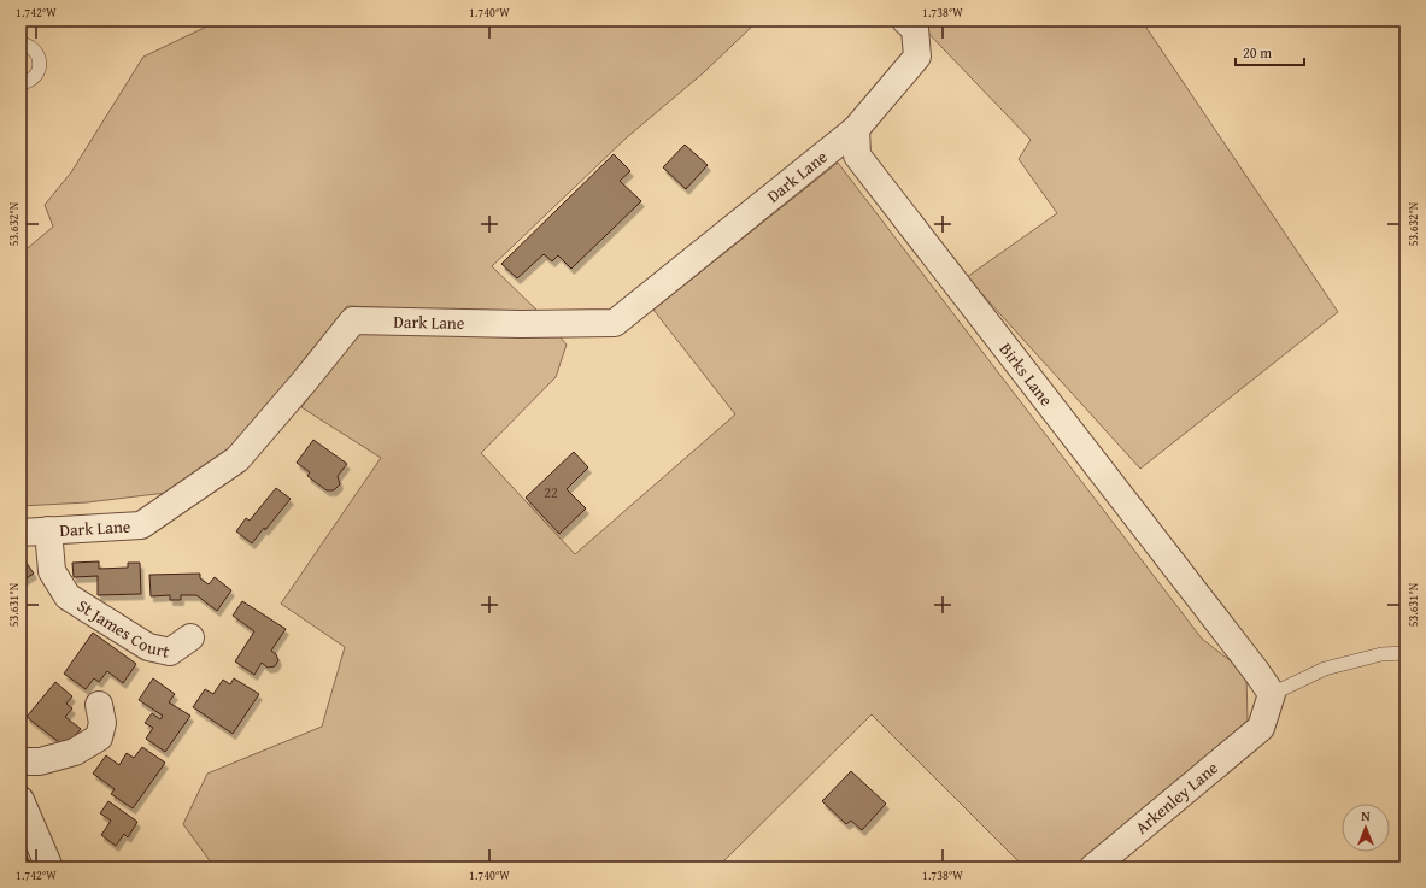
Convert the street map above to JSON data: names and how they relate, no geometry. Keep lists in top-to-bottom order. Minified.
{"streets":{"street":["Dark Lane","Birks Lane","St James Court","Arkenley Lane"]},"crossings":[["Dark Lane","Birks Lane"],["Dark Lane","St James Court"],["Birks Lane","Arkenley Lane"]],"house_numbers":["22"],"scale_bar":"20 m","north":"top","coordinates":["1.742°W","1.740°W","1.738°W","53.632°N","53.631°N"]}
